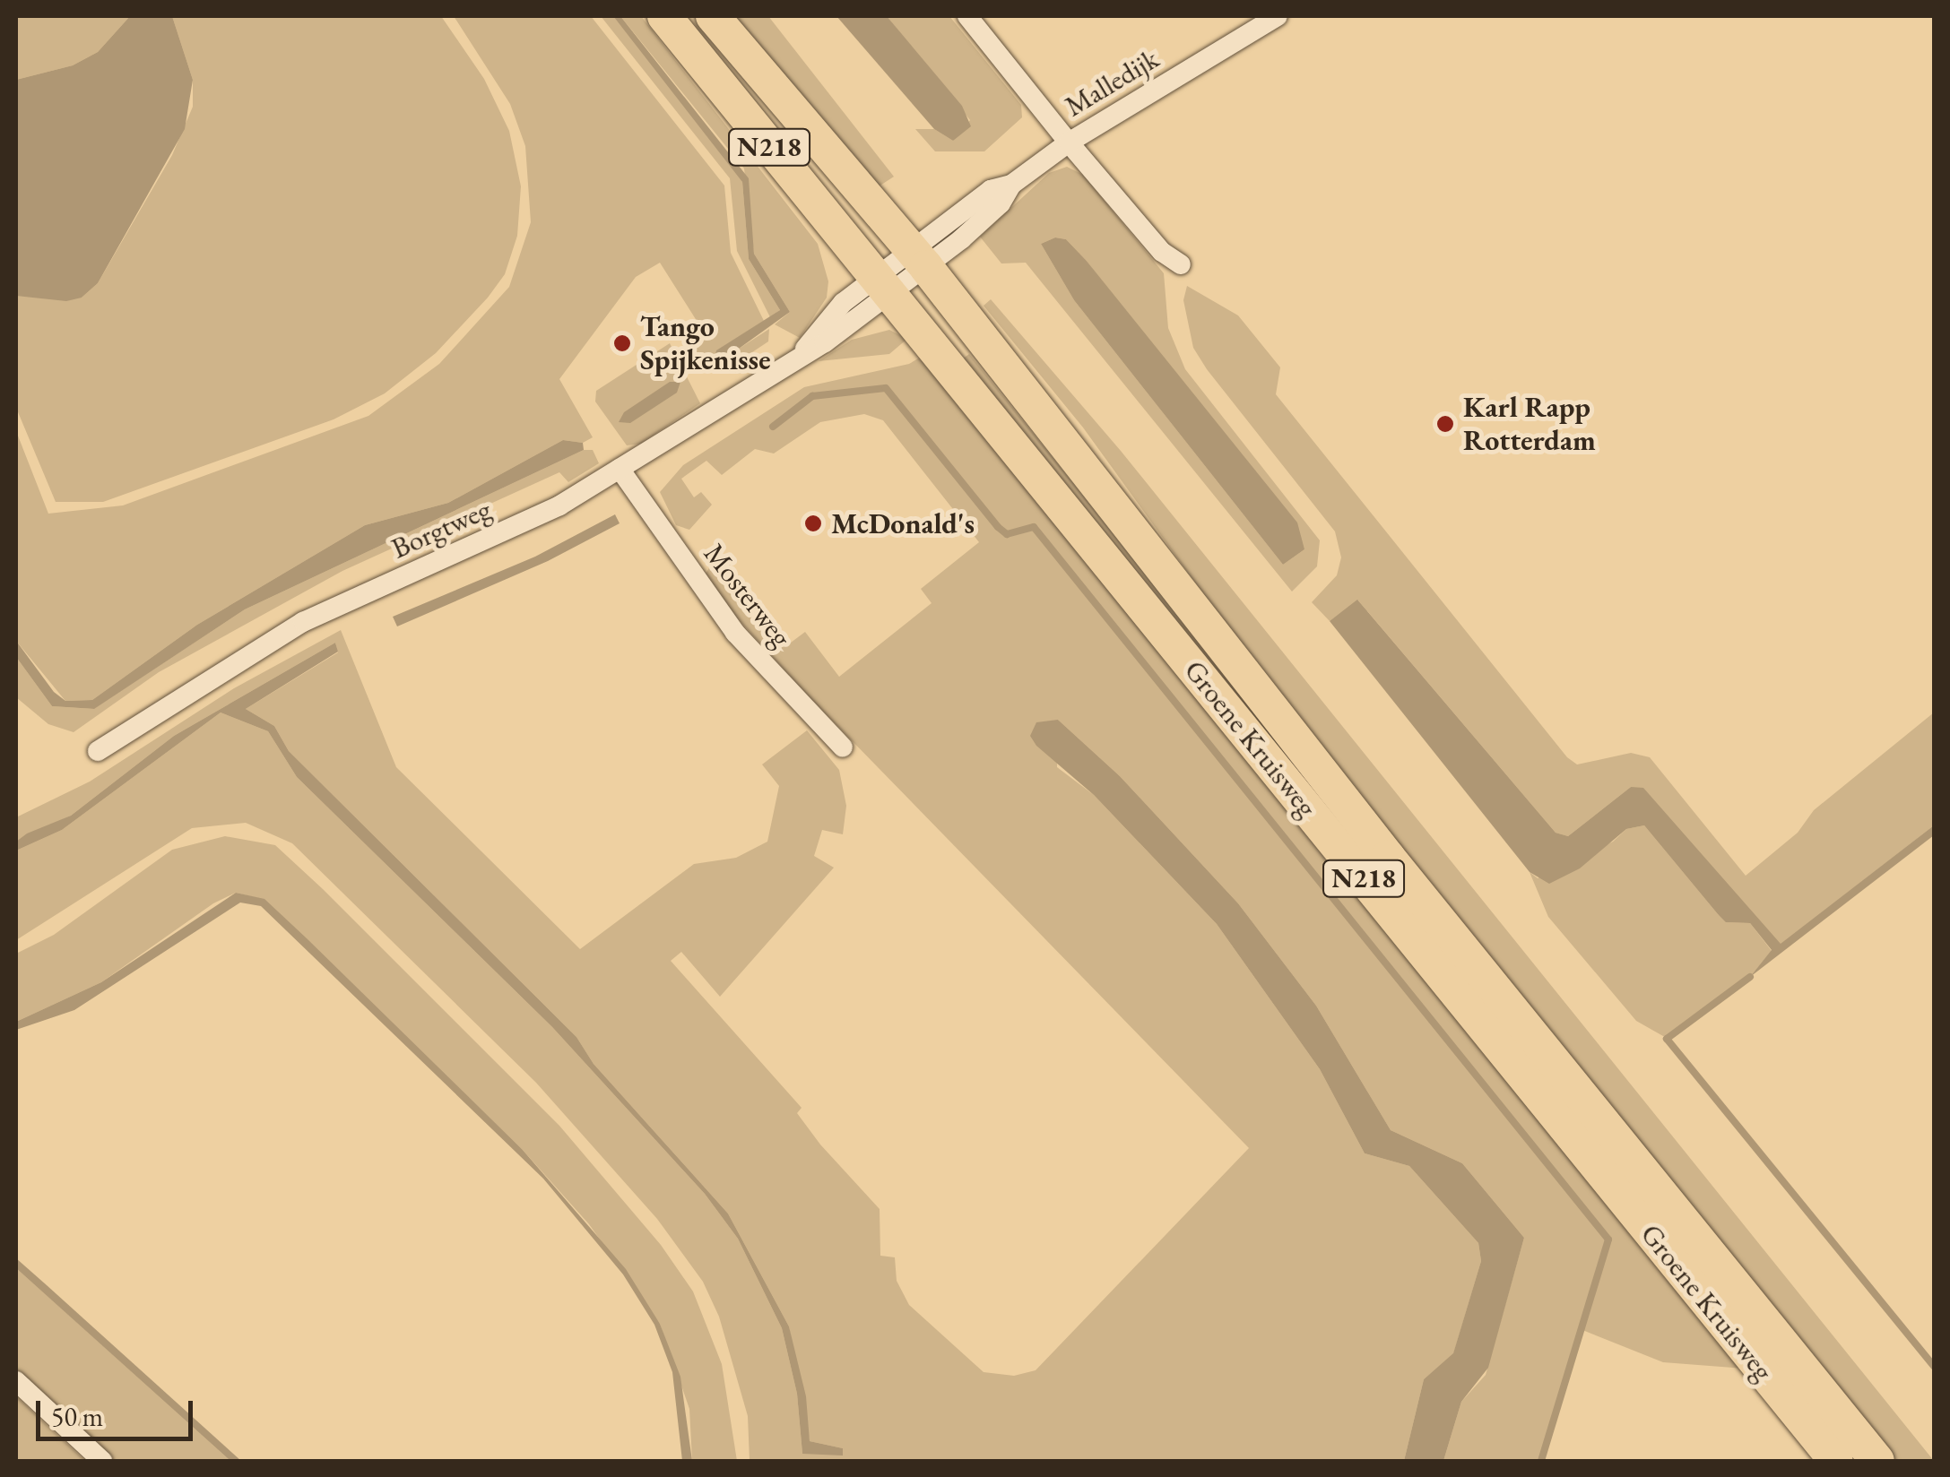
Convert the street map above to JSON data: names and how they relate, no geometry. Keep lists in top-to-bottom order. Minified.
{"streets":{"main road":["N218","Groene Kruisweg"],"street":["Malledijk","Borgtweg","Mosterweg"]},"crossings":[["Malledijk","Borgtweg"],["Malledijk","Groene Kruisweg"],["Borgtweg","Mosterweg"],["Borgtweg","Groene Kruisweg"]],"places":["Tango Spijkenisse","Karl Rapp Rotterdam","McDonald's"],"scale_bar":"50 m"}
